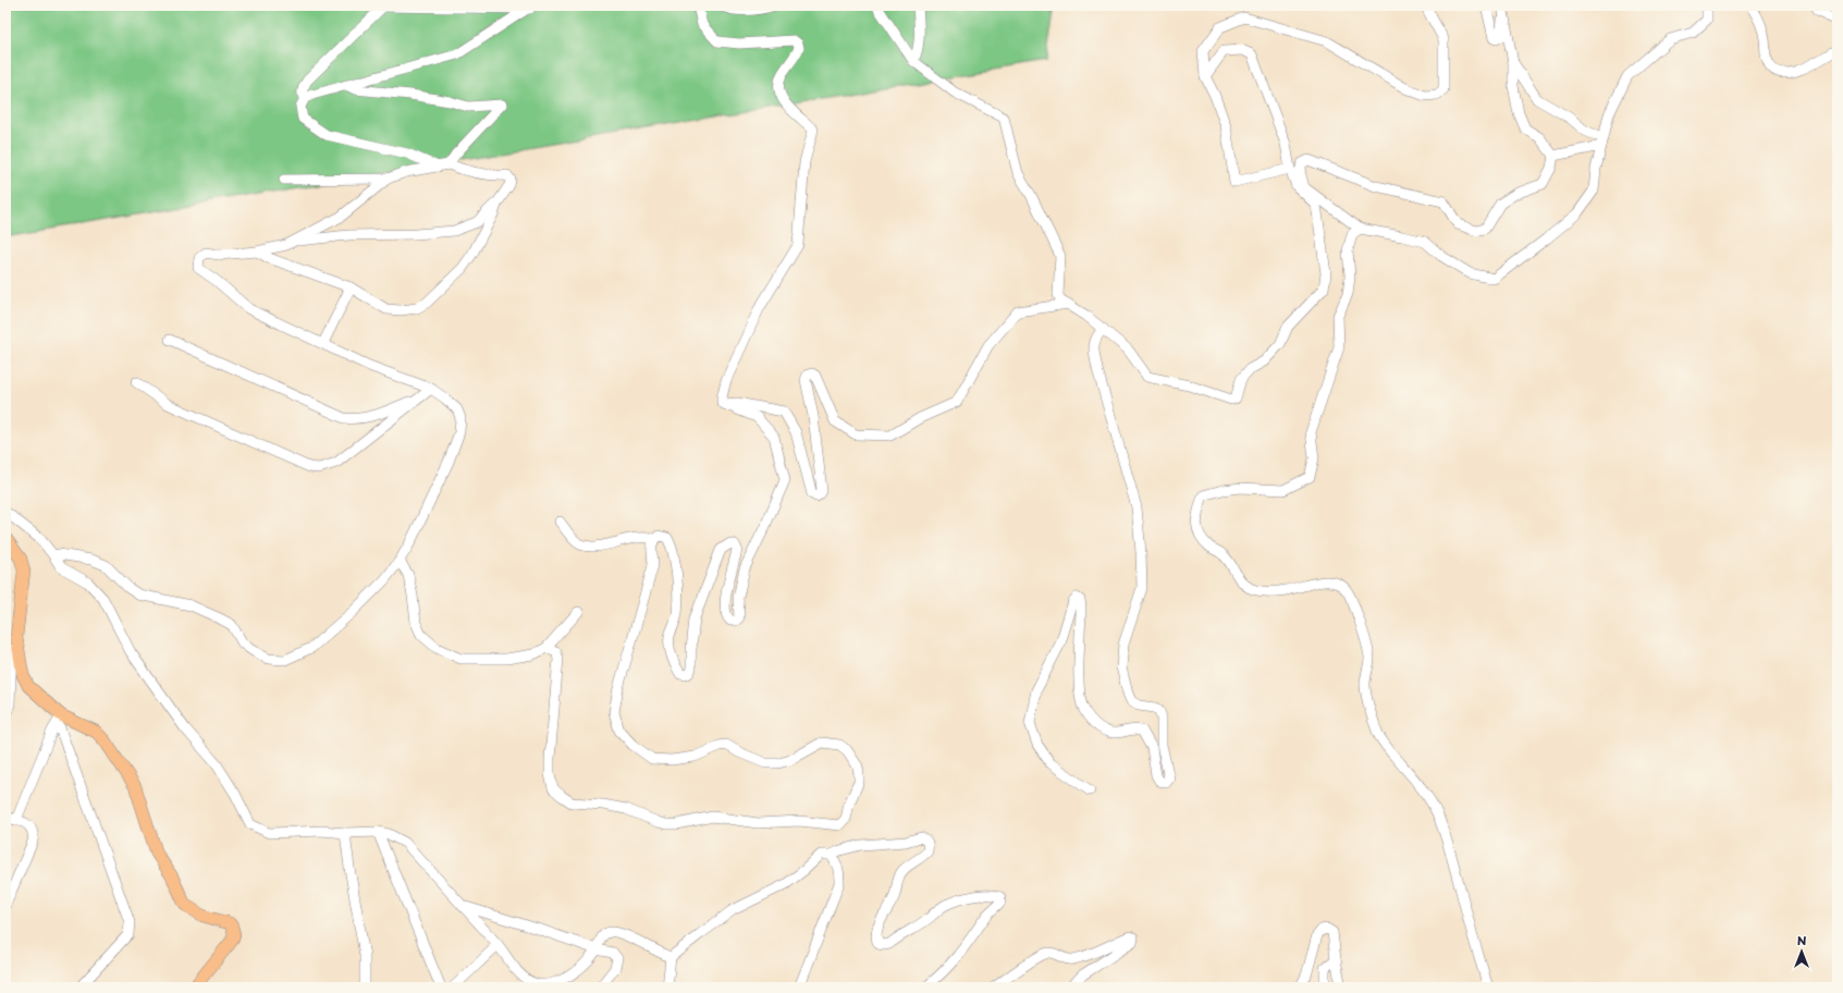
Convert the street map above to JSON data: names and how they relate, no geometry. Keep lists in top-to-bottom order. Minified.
{"north":"top"}
